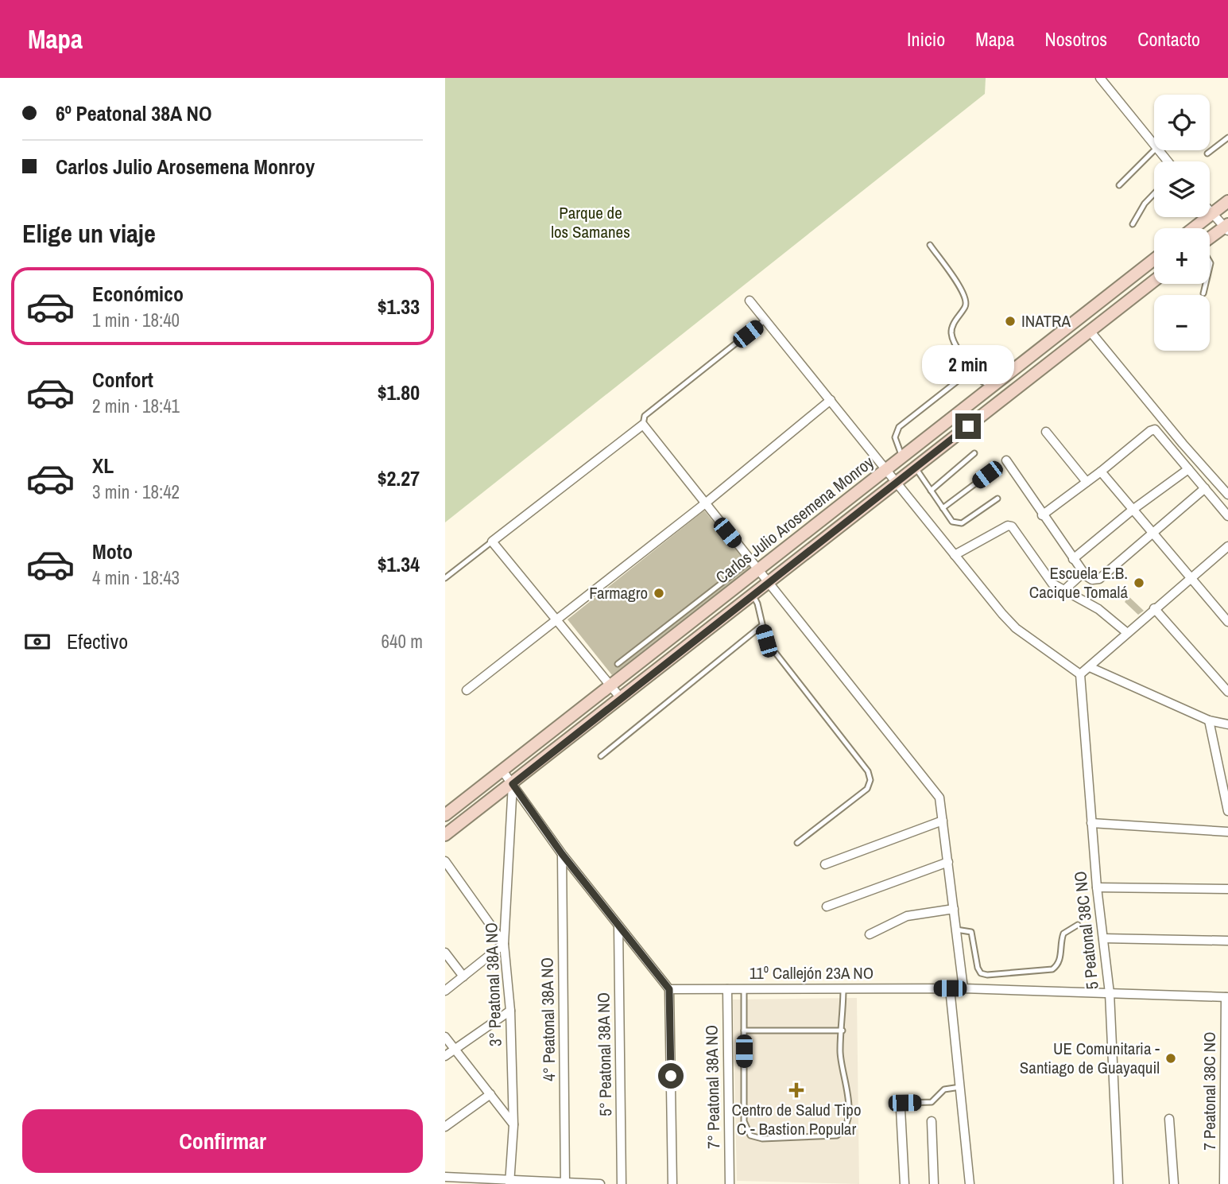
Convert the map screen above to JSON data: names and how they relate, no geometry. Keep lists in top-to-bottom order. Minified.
{"streets":{"main road":["Carlos Julio Arosemena Monroy"],"street":["5 Peatonal 38C NO","11º Callejón 23A NO","3° Peatonal 38A NO","4° Peatonal 38A NO","5° Peatonal 38A NO","7° Peatonal 38A NO","7 Peatonal 38C NO"]},"crossings":[["Carlos Julio Arosemena Monroy","3° Peatonal 38A NO"],["5 Peatonal 38C NO","11º Callejón 23A NO"],["11º Callejón 23A NO","7° Peatonal 38A NO"],["11º Callejón 23A NO","7 Peatonal 38C NO"]],"parks":["Parque de los Samanes"],"places":{"other":["INATRA","Escuela E.B. Cacique Tomalá","Farmagro","UE Comunitaria - Santiago de Guayaquil"],"health":["Centro de Salud Tipo C - Bastion Popular"]},"page":{"header":"Mapa","nav":["Inicio","Mapa","Nosotros","Contacto"],"banner":["6º Peatonal 38A NO","Carlos Julio Arosemena Monroy"],"map_buttons":["+","−"],"heading":"Elige un viaje","list":[{"name":"Económico","note":"1 min · 18:40","value":"$1.33"},{"name":"Confort","note":"2 min · 18:41","value":"$1.80"},{"name":"XL","note":"3 min · 18:42","value":"$2.27"},{"name":"Moto","note":"4 min · 18:43","value":"$1.34"}],"bubble":"2 min","pay":["Efectivo","640 m"],"buttons":"Confirmar"}}
